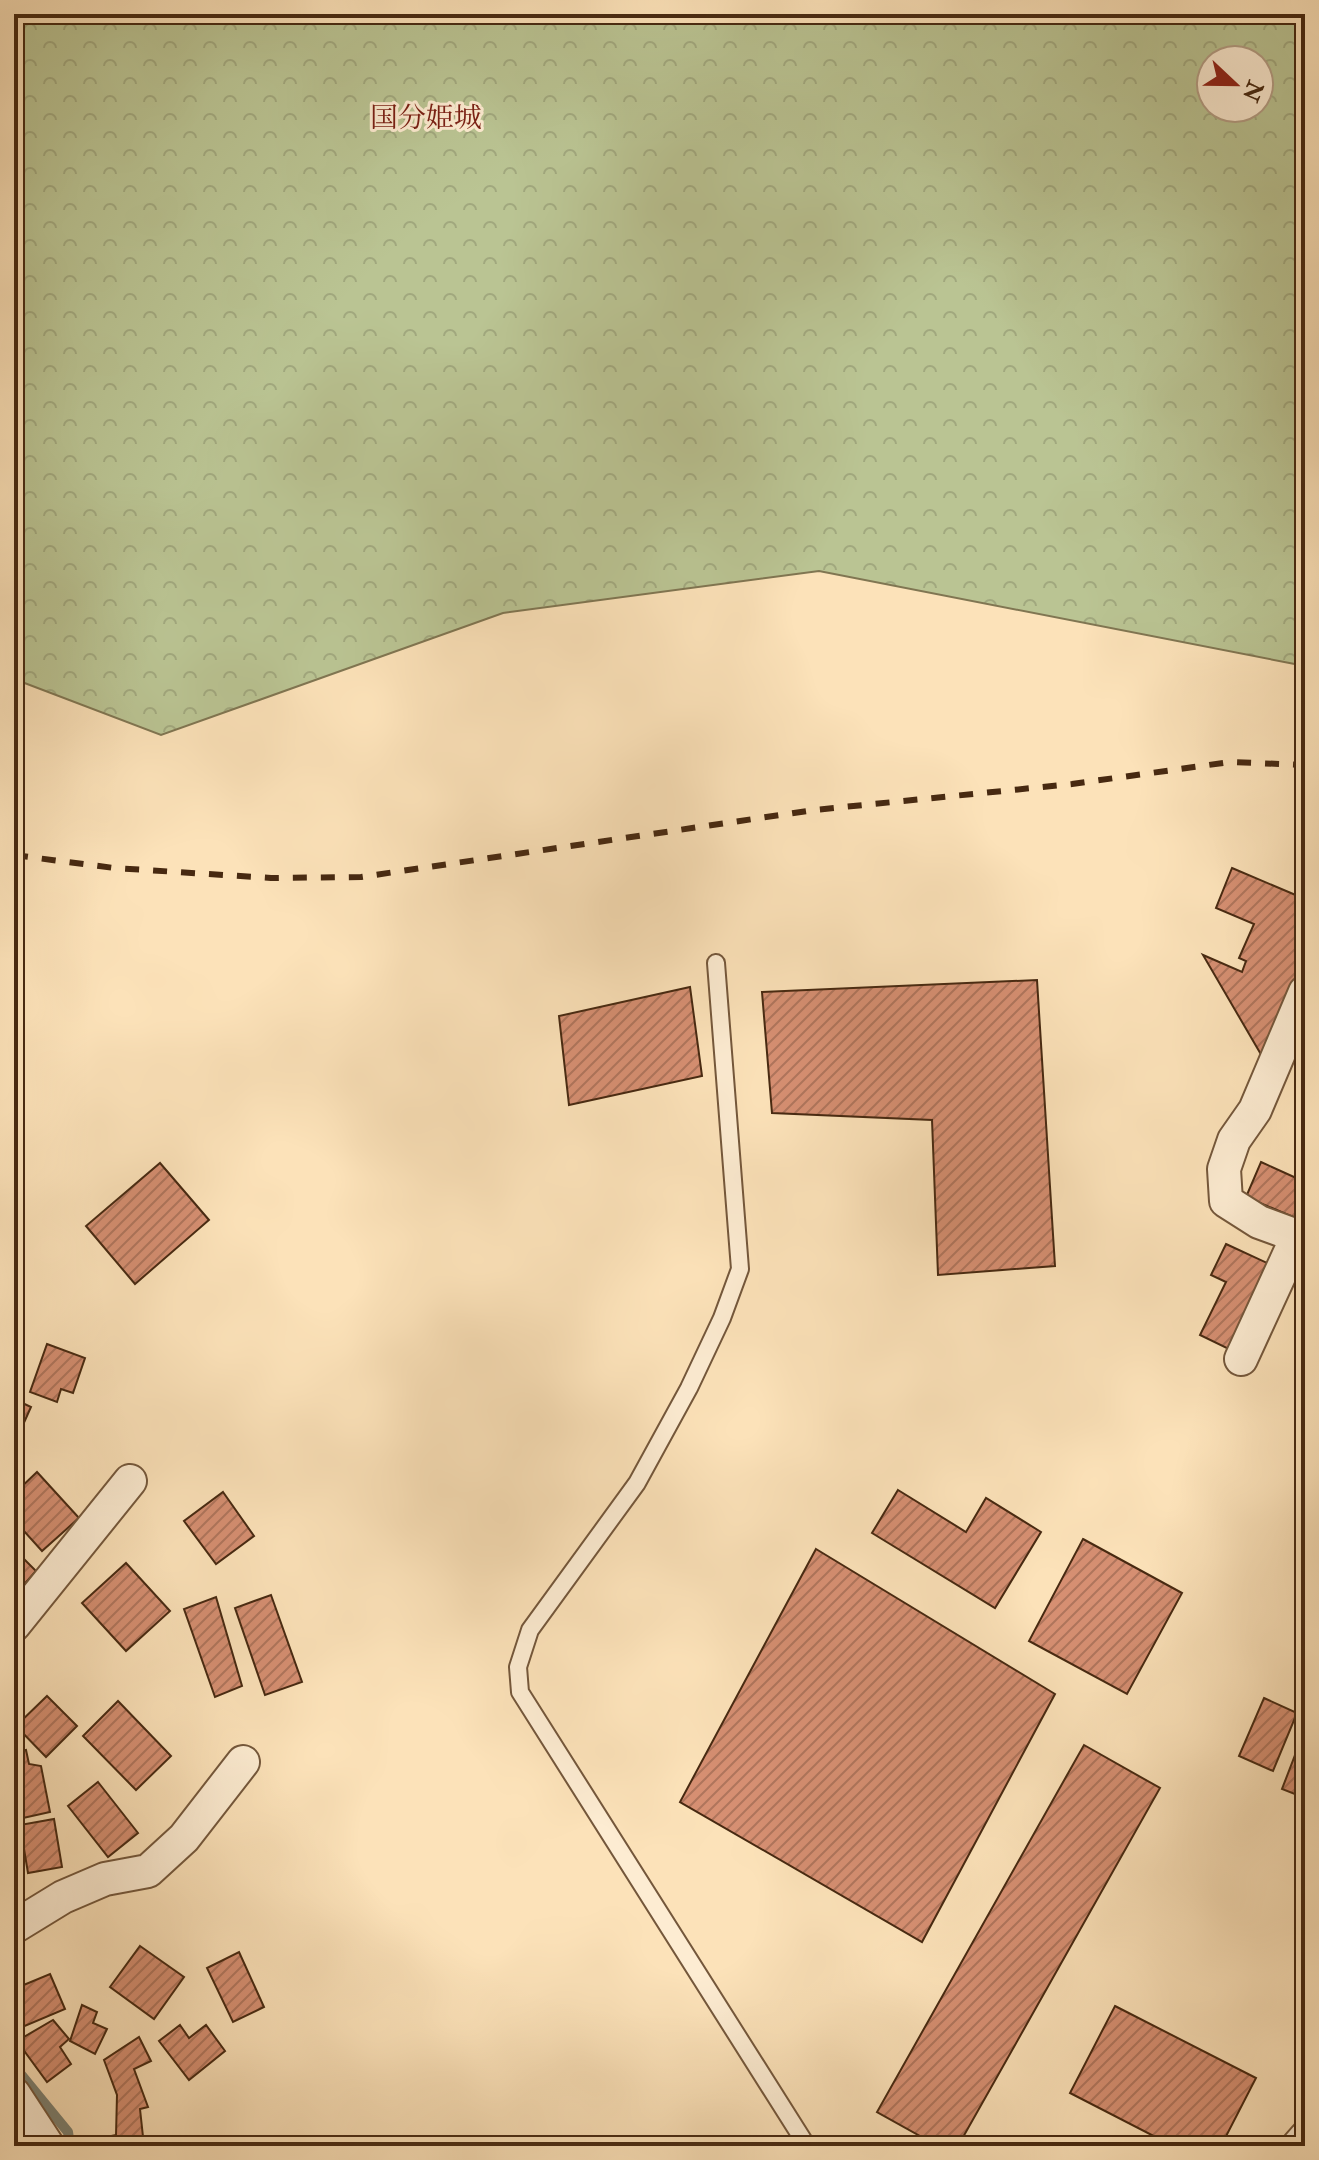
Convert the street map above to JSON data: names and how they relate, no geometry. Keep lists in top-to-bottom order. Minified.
{"districts":["国分姫城"],"north":"right"}
